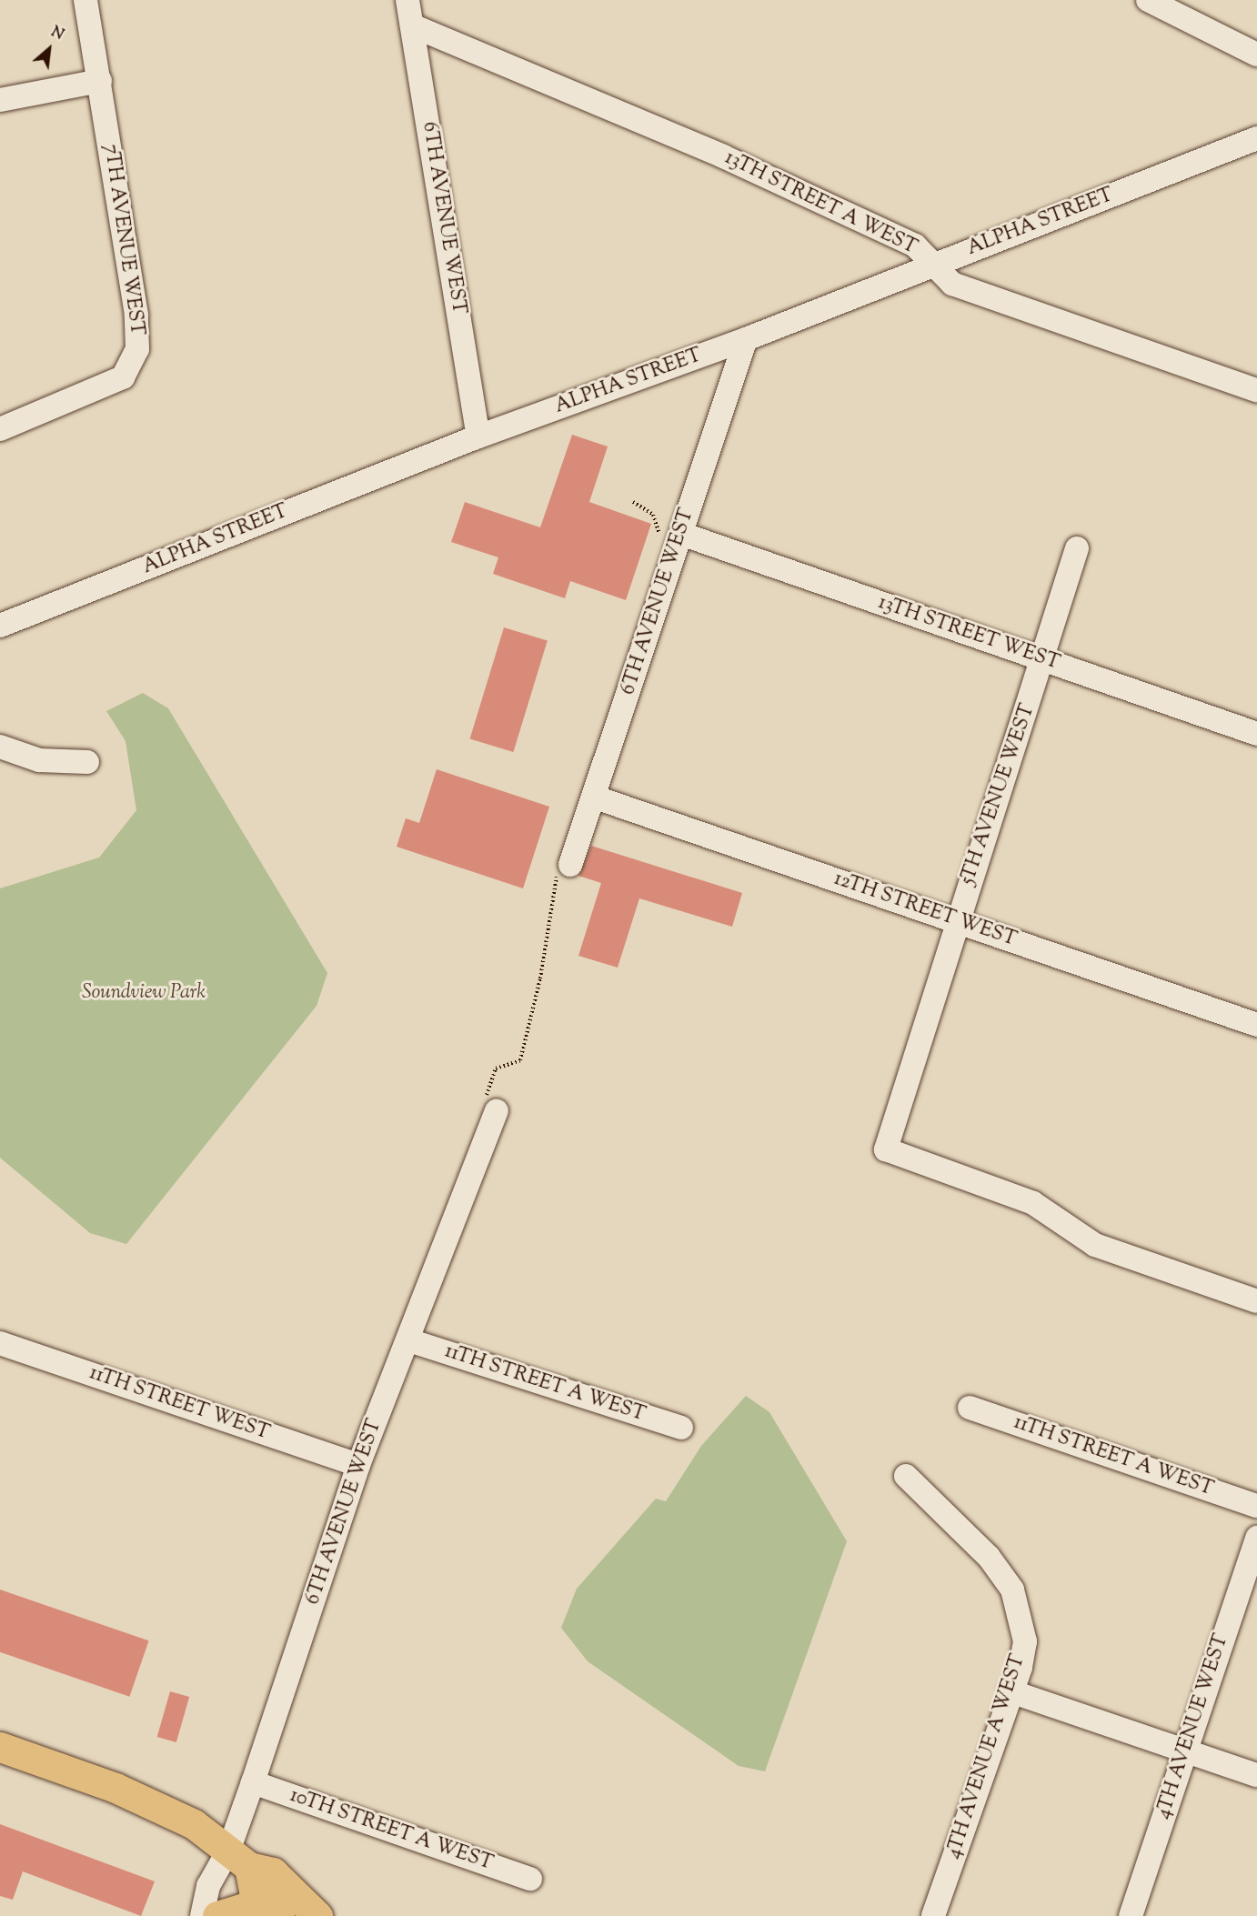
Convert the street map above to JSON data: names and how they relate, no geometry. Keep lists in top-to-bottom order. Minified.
{"streets":{"street":["13TH STREET A WEST","6TH AVENUE WEST","ALPHA STREET","7TH AVENUE WEST","13TH STREET WEST","5TH AVENUE WEST","12TH STREET WEST","11TH STREET A WEST","11TH STREET WEST","4TH AVENUE WEST","4TH AVENUE A WEST","10TH STREET A WEST"]},"crossings":[["13TH STREET A WEST","6TH AVENUE WEST"],["13TH STREET A WEST","ALPHA STREET"],["6TH AVENUE WEST","ALPHA STREET"],["6TH AVENUE WEST","13TH STREET WEST"],["6TH AVENUE WEST","12TH STREET WEST"],["6TH AVENUE WEST","11TH STREET A WEST"],["6TH AVENUE WEST","11TH STREET WEST"],["6TH AVENUE WEST","10TH STREET A WEST"],["13TH STREET WEST","5TH AVENUE WEST"],["5TH AVENUE WEST","12TH STREET WEST"]],"parks":["Soundview Park"],"north":"top right"}
